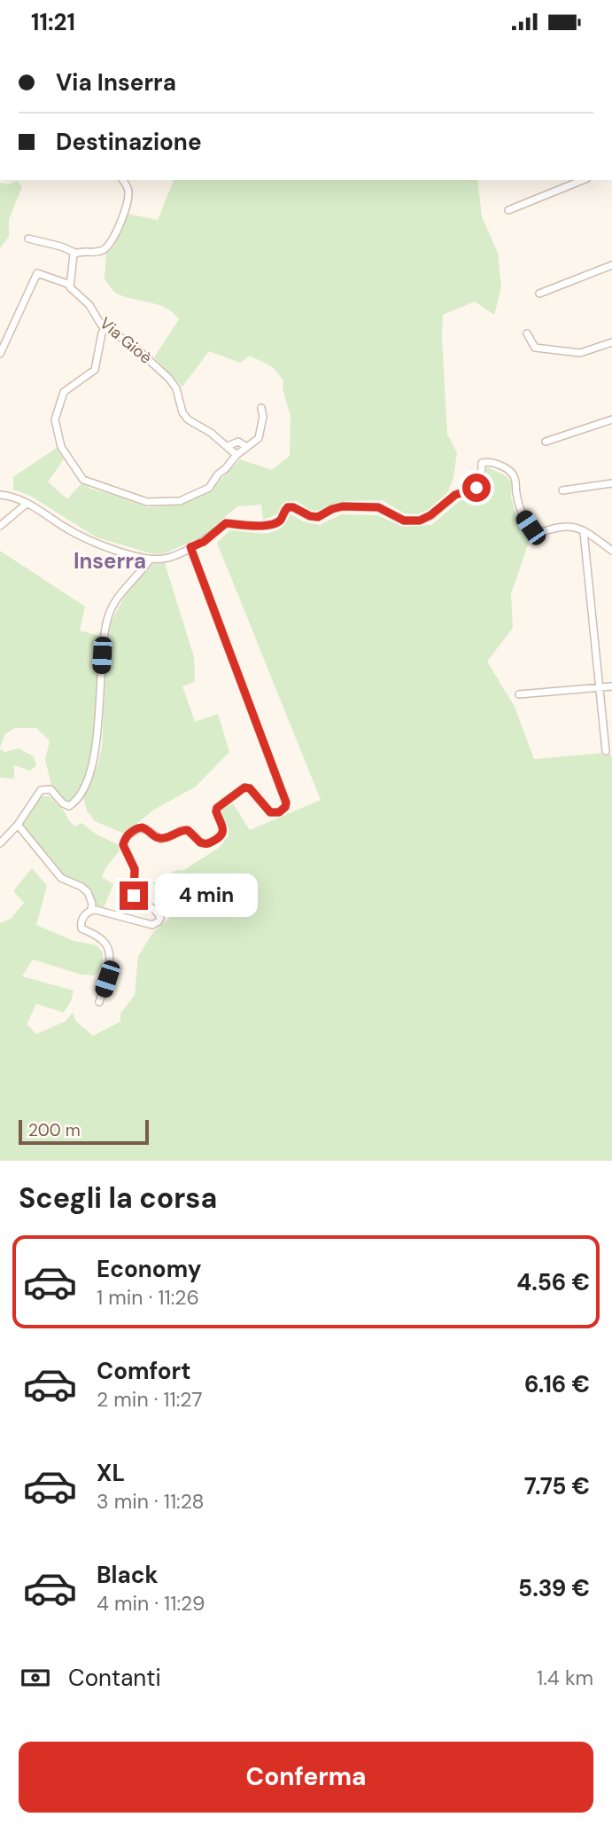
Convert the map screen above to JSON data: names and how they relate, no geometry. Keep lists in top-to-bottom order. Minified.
{"streets":{"street":["Via Gioè"]},"districts":["Inserra"],"scale_bar":"200 m","page":{"status":"11:21","banner":["Via Inserra","Destinazione"],"bubble":"4 min","scale":"200 m","heading":"Scegli la corsa","list":[{"name":"Economy","note":"1 min · 11:26","value":"4.56 €"},{"name":"Comfort","note":"2 min · 11:27","value":"6.16 €"},{"name":"XL","note":"3 min · 11:28","value":"7.75 €"},{"name":"Black","note":"4 min · 11:29","value":"5.39 €"}],"pay":["Contanti","1.4 km"],"buttons":"Conferma"}}
